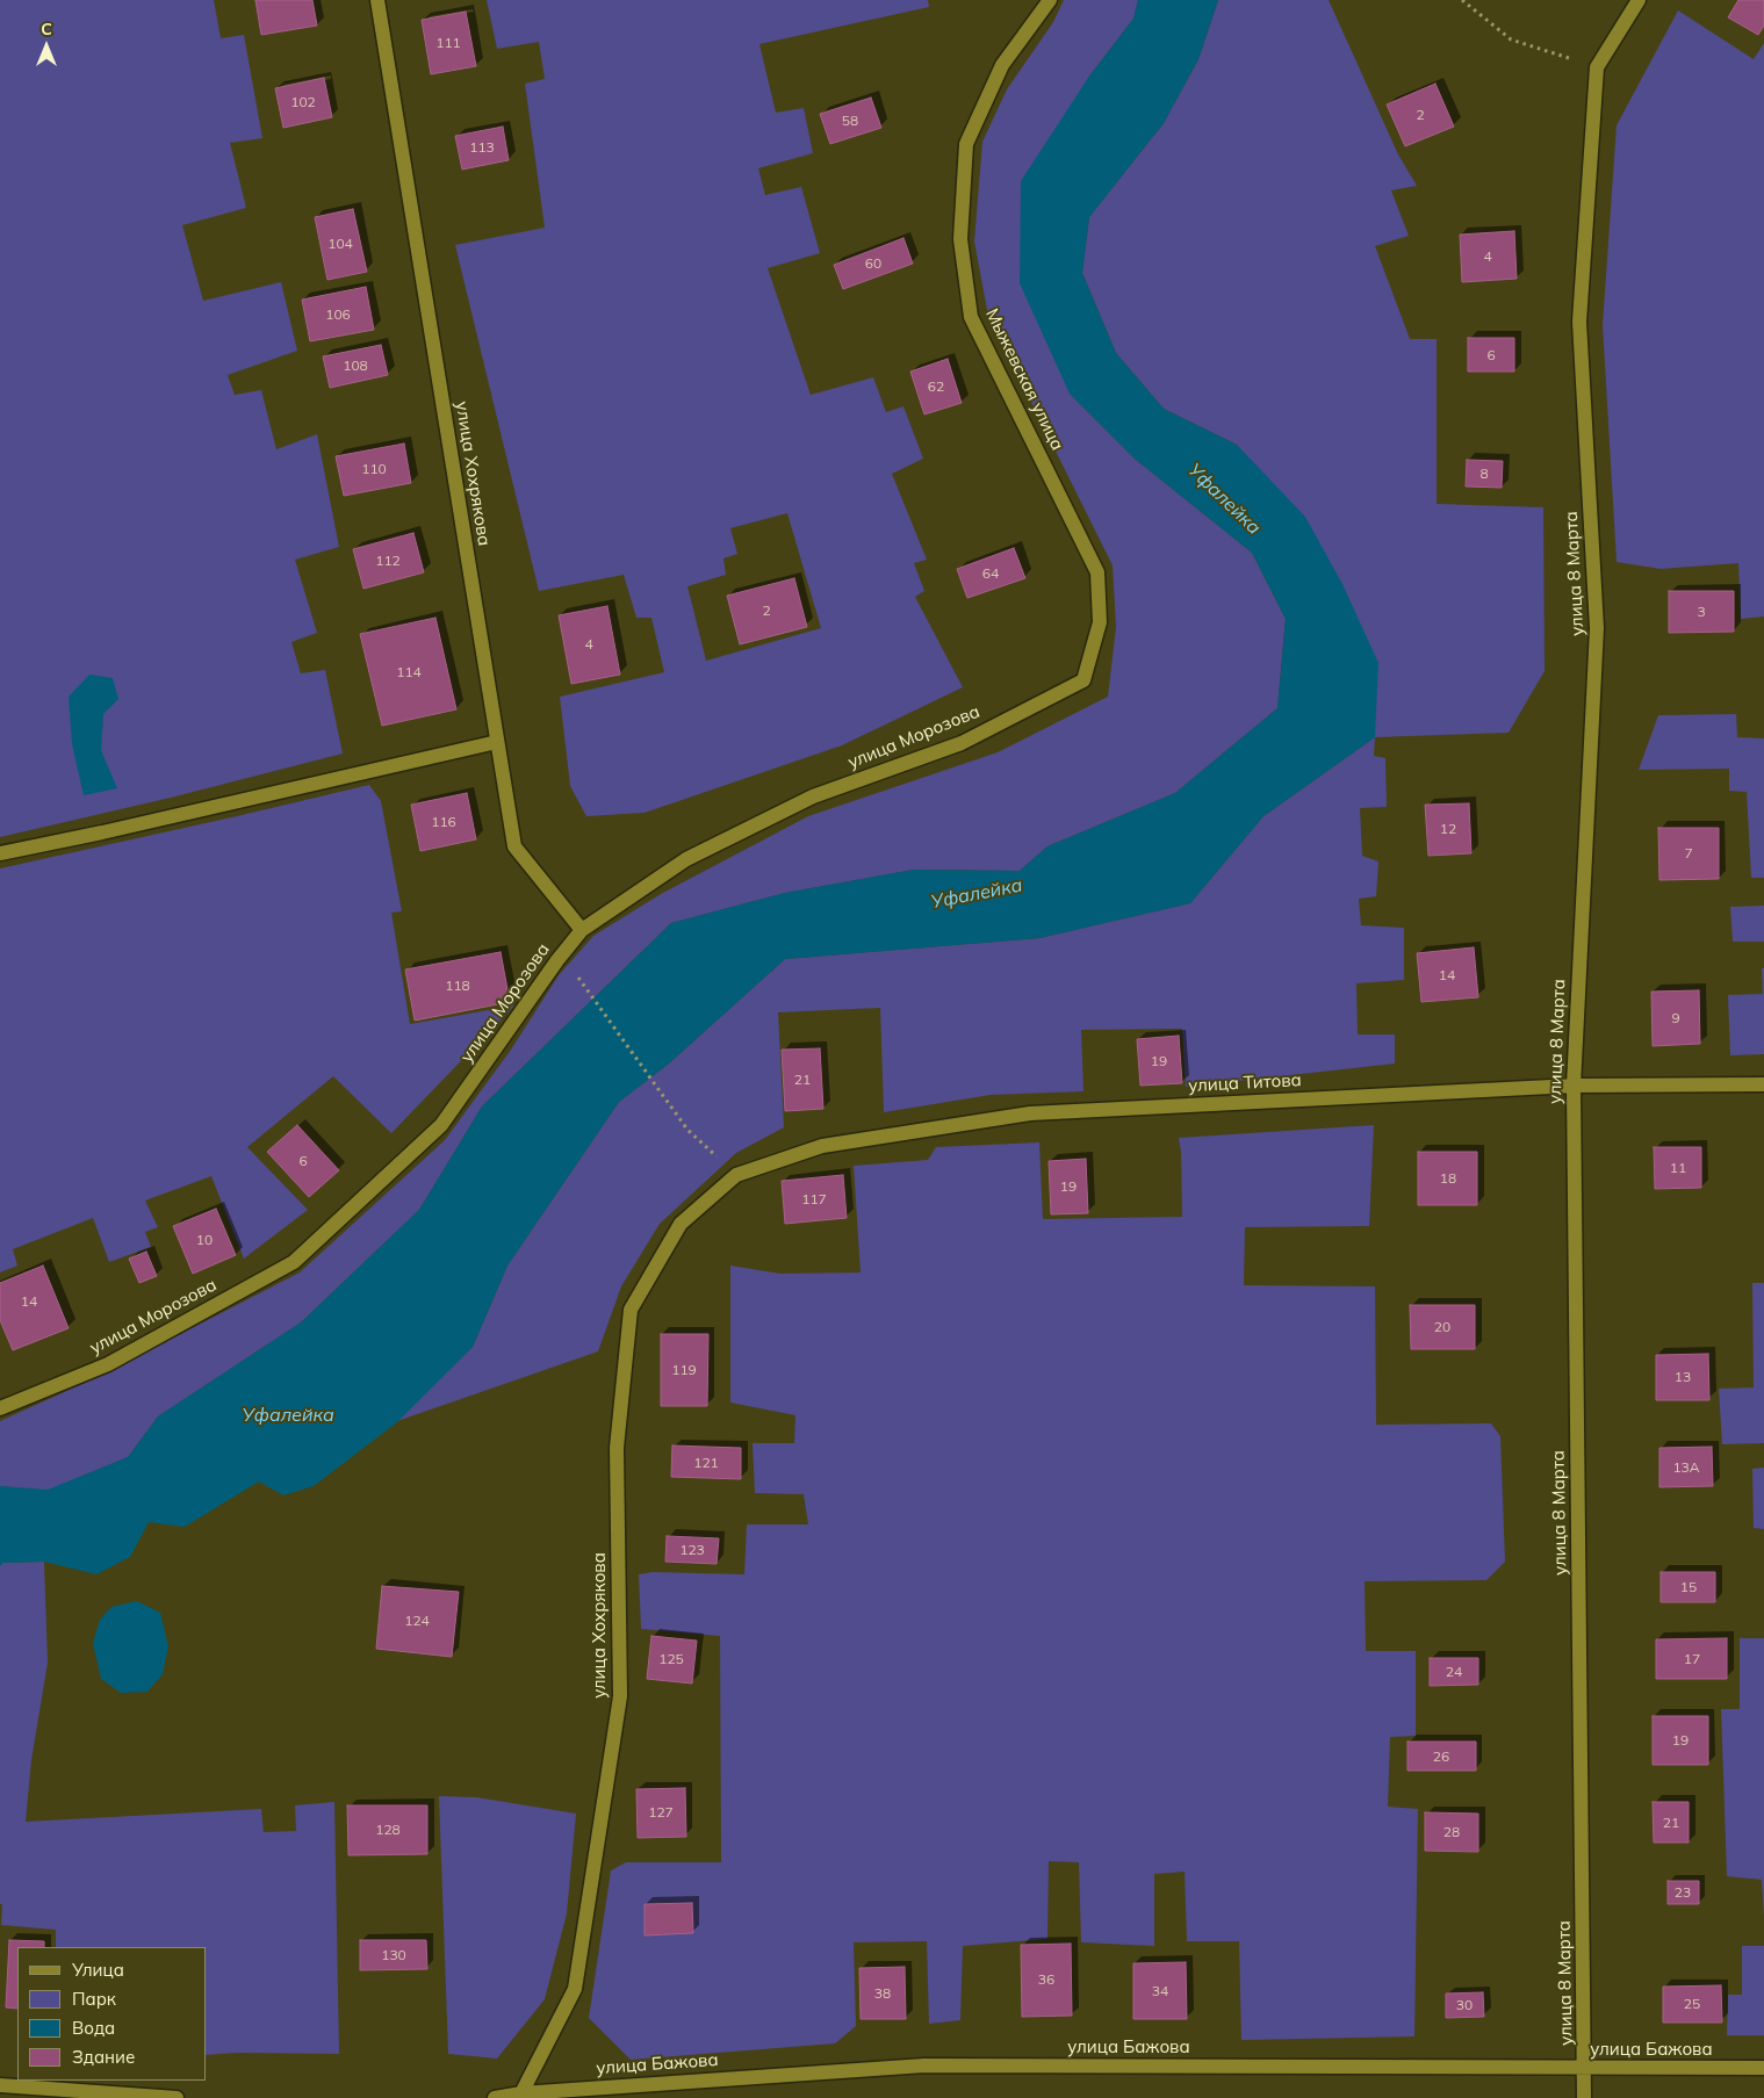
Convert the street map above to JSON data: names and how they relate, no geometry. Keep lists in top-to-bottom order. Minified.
{"streets":{"street":["Мыжевская улица","улица Хохрякова","улица 8 Марта","улица Морозова","улица Титова","улица Бажова"]},"crossings":[["Мыжевская улица","улица Морозова"],["улица Хохрякова","улица Морозова"],["улица Хохрякова","улица Титова"],["улица Хохрякова","улица Бажова"],["улица 8 Марта","улица Титова"],["улица 8 Марта","улица Бажова"]],"water":["Уфалейка"],"house_numbers":["111","102","2","58","113","104","4","60","106","6","108","62","110","8","112","64","2","3","4","114","116","12","7","14","118","9","19","21","6","11","18","19","117","10","14","20","119","13","121","13А","123","15","124","125","17","24","19","26","127","21","128","28","23","130","36","34","38","25","30"],"legend":["Улица","Парк","Вода","Здание"],"north":"top"}
